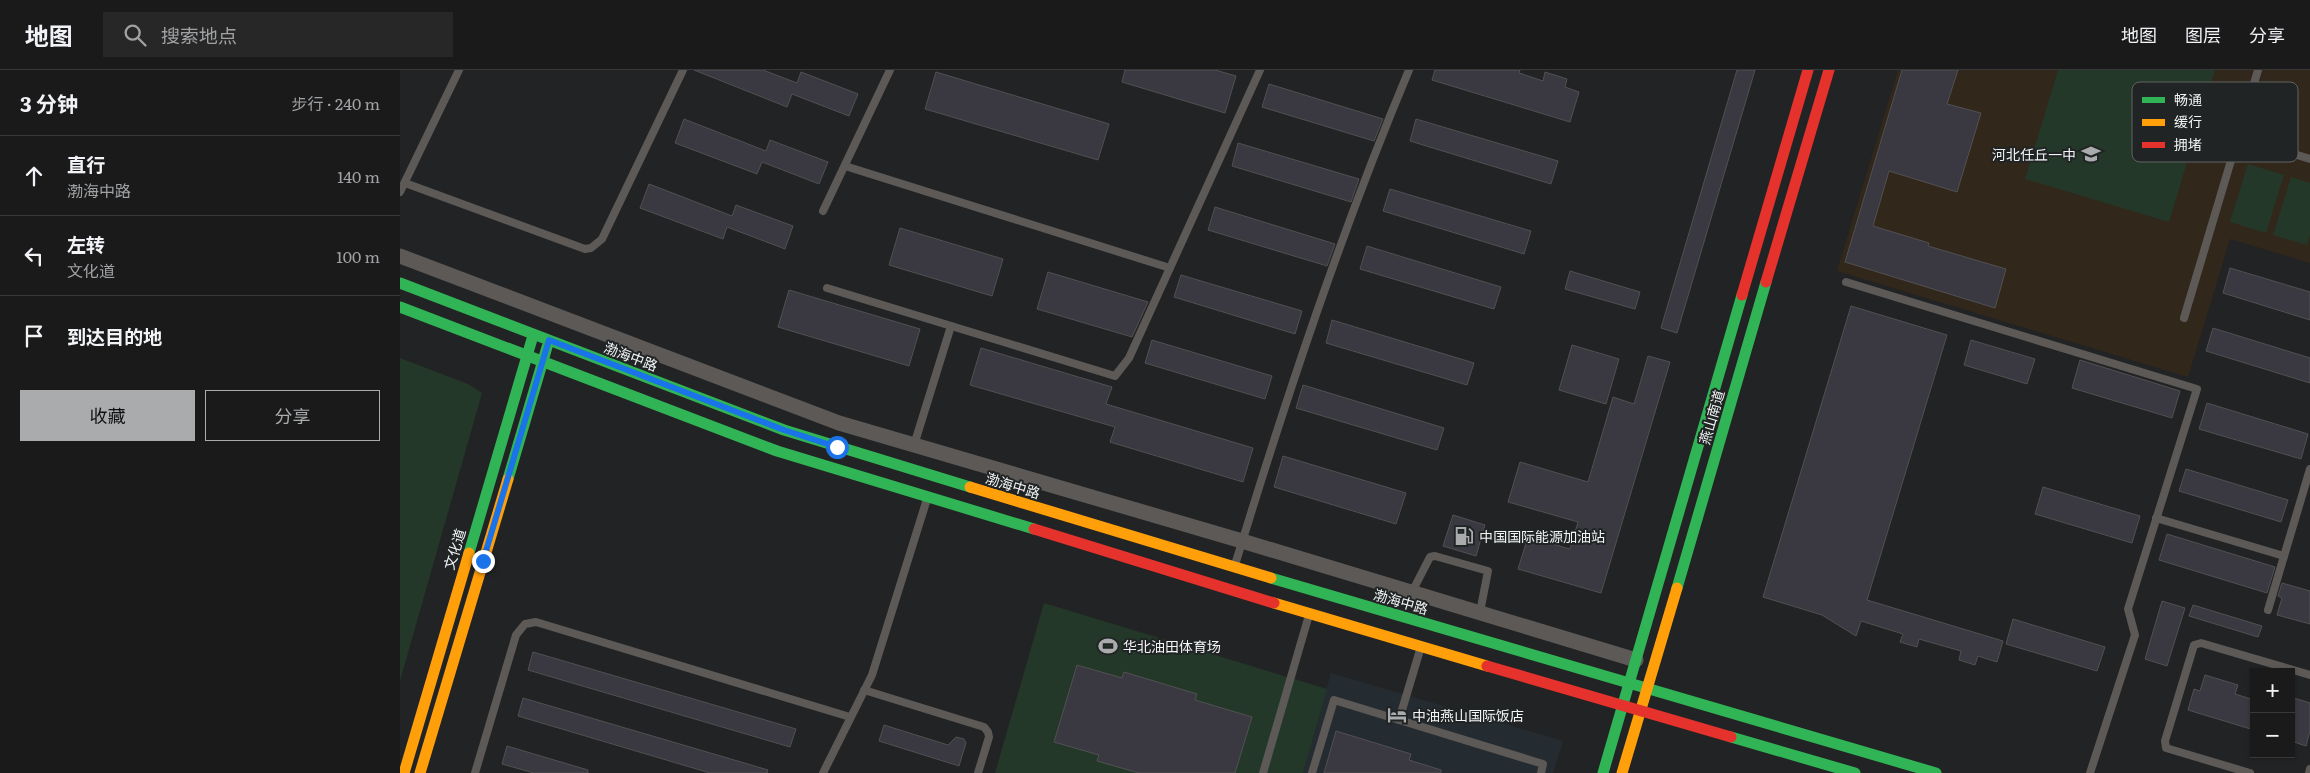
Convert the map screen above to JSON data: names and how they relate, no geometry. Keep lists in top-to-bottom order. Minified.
{"streets":{"main road":["渤海中路","燕山南道","文化道"]},"crossings":[["渤海中路","燕山南道"],["渤海中路","文化道"]],"places":{"school or university":["河北任丘一中"],"fuel station":["中国国际能源加油站"],"sports":["华北油田体育场"],"hotel":["中油燕山国际饭店"]},"legend":["畅通","缓行","拥堵"],"page":{"header":"地图","search":"搜索地点","nav":["地图","图层","分享"],"heading":["3 分钟","步行 · 240 m"],"list":[["直行","渤海中路","140 m"],["左转","文化道","100 m"],"到达目的地"],"buttons":["收藏","分享"],"map_buttons":["+","−"]}}
